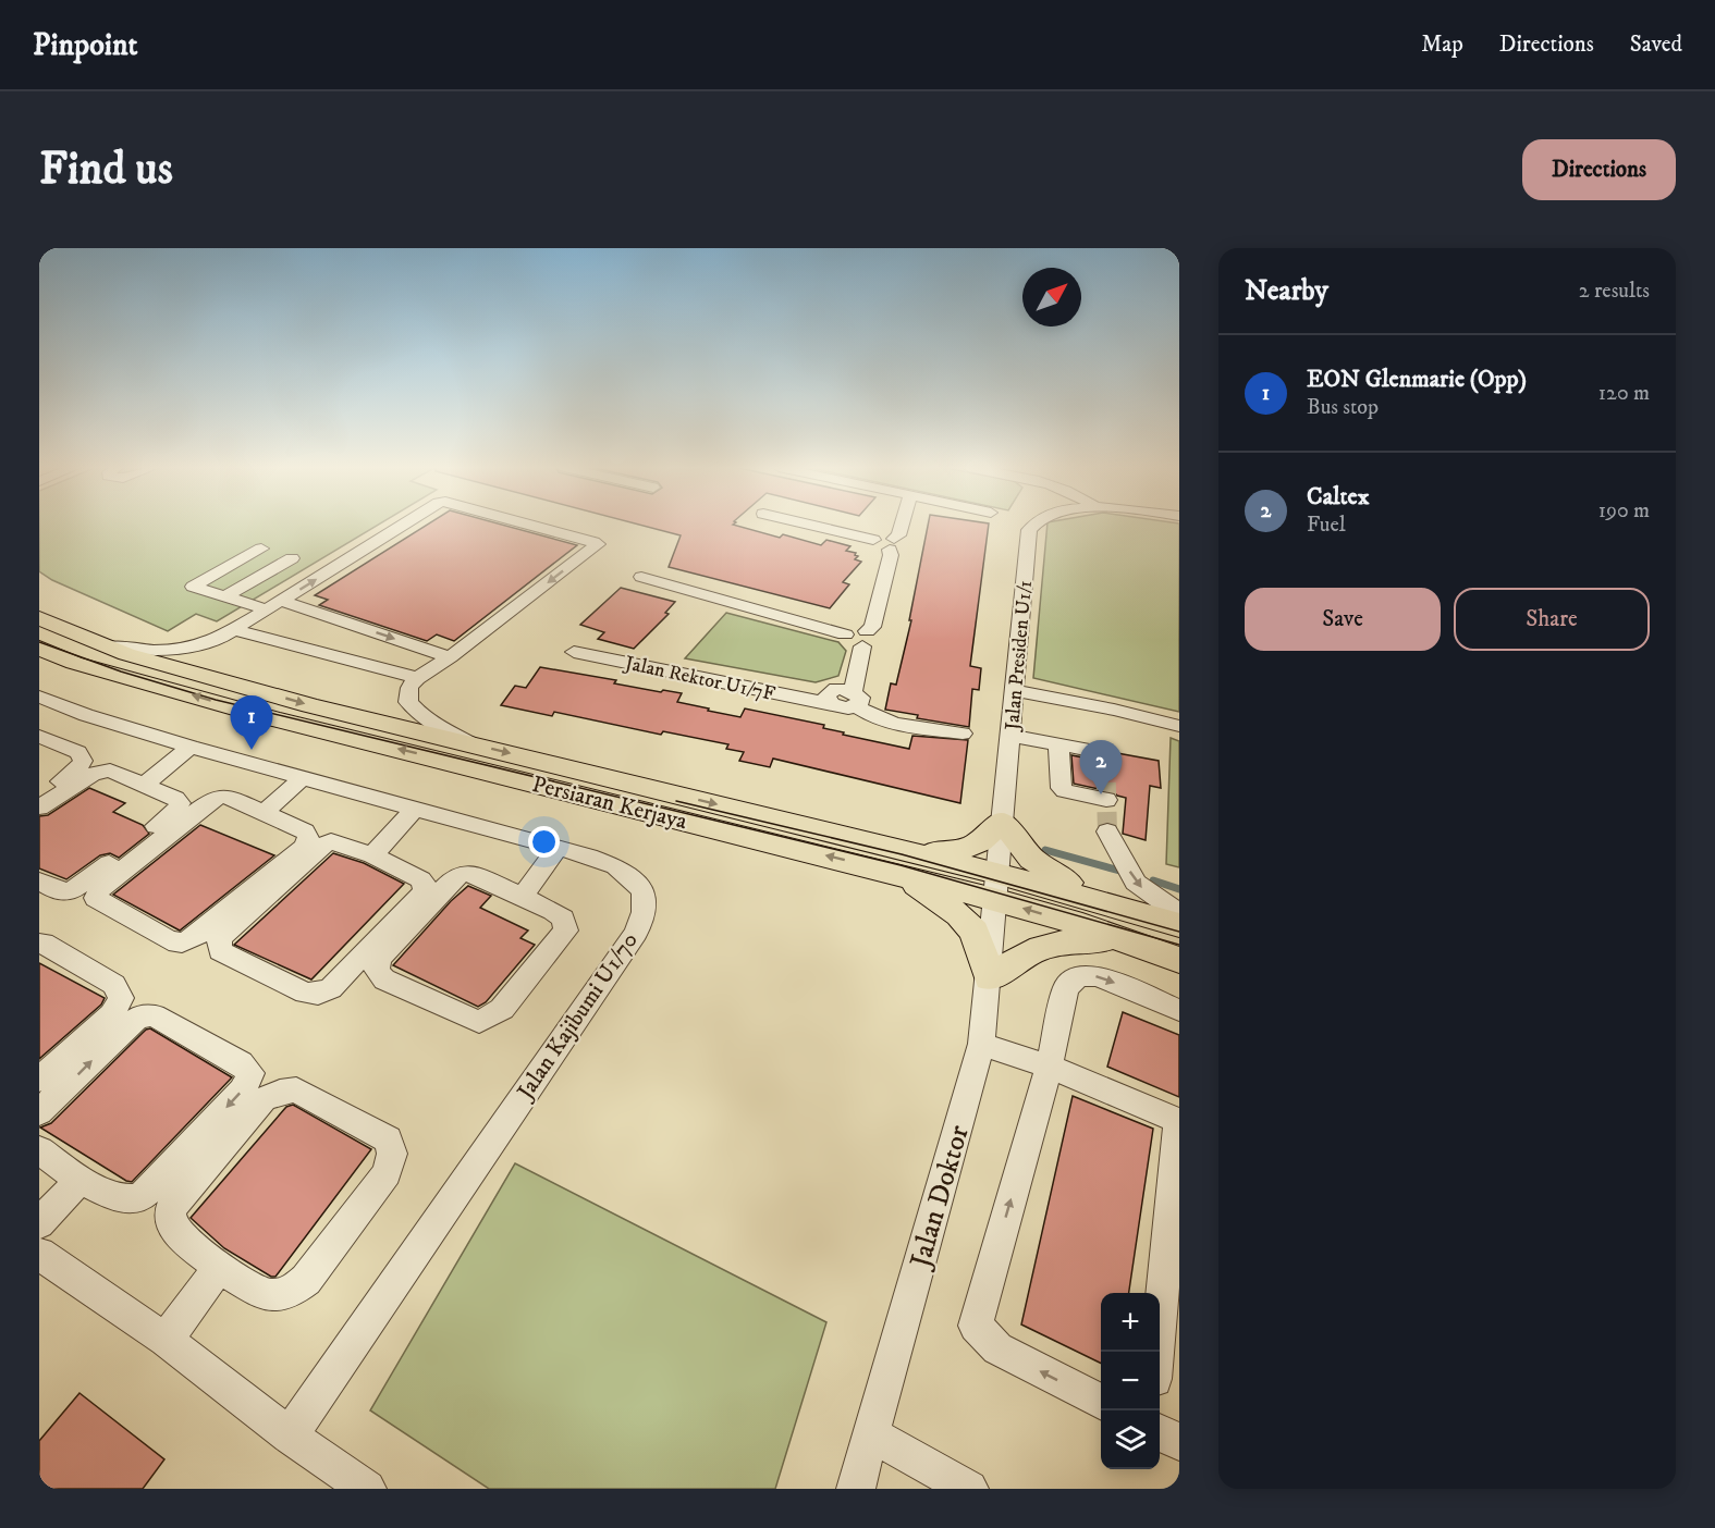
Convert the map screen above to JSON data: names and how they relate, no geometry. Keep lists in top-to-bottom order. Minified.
{"streets":{"main road":["Persiaran Kerjaya"],"street":["Jalan Presiden U1/1","Jalan Rektor U1/7F","Jalan Kajibumi U1/70","Jalan Doktor"]},"crossings":[["Jalan Presiden U1/1","Persiaran Kerjaya"],["Jalan Presiden U1/1","Jalan Doktor"],["Persiaran Kerjaya","Jalan Doktor"]],"north":"top right","page":{"header":"Pinpoint","nav":["Map","Directions","Saved"],"buttons":["Directions",["Save","Share"]],"title":"Find us","heading":["Nearby","2 results"],"list":[{"mark":"1","name":"EON Glenmarie (Opp)","note":"Bus stop","value":"120 m"},{"mark":"2","name":"Caltex","note":"Fuel","value":"190 m"}],"pins":["1","2"],"map_buttons":["+","−"]}}
